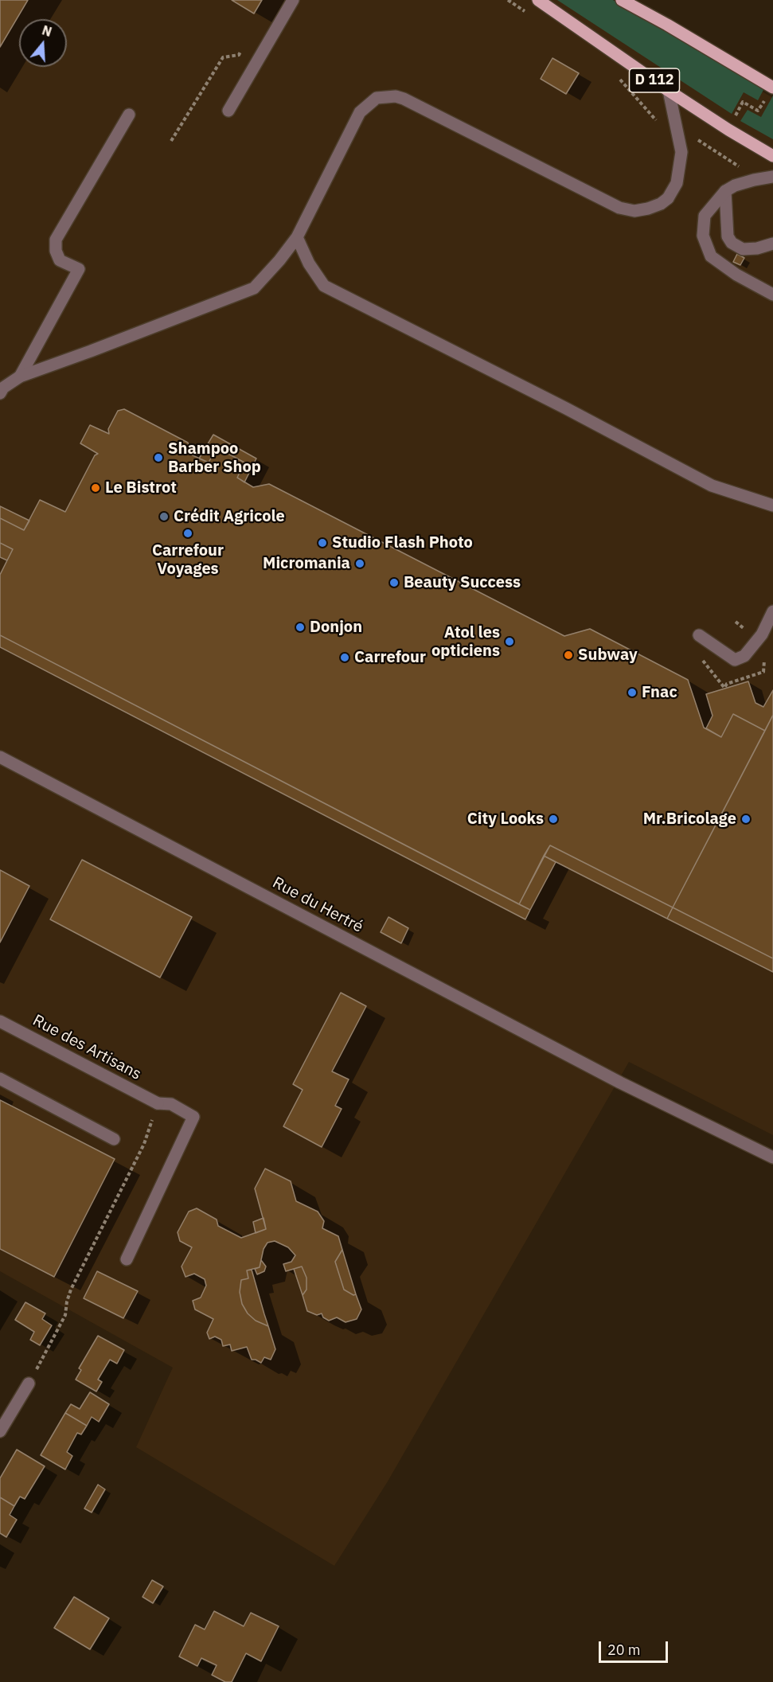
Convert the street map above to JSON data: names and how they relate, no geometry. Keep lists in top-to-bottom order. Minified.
{"streets":{"main road":["D 112"],"street":["Rue du Hertré","Rue des Artisans"]},"places":["Shampoo Barber Shop","Le Bistrot","Crédit Agricole","Carrefour Voyages","Studio Flash Photo","Micromania","Beauty Success","Donjon","Atol les opticiens","Subway","Carrefour","Fnac","City Looks","Mr.Bricolage"],"scale_bar":"20 m","north":"top"}
